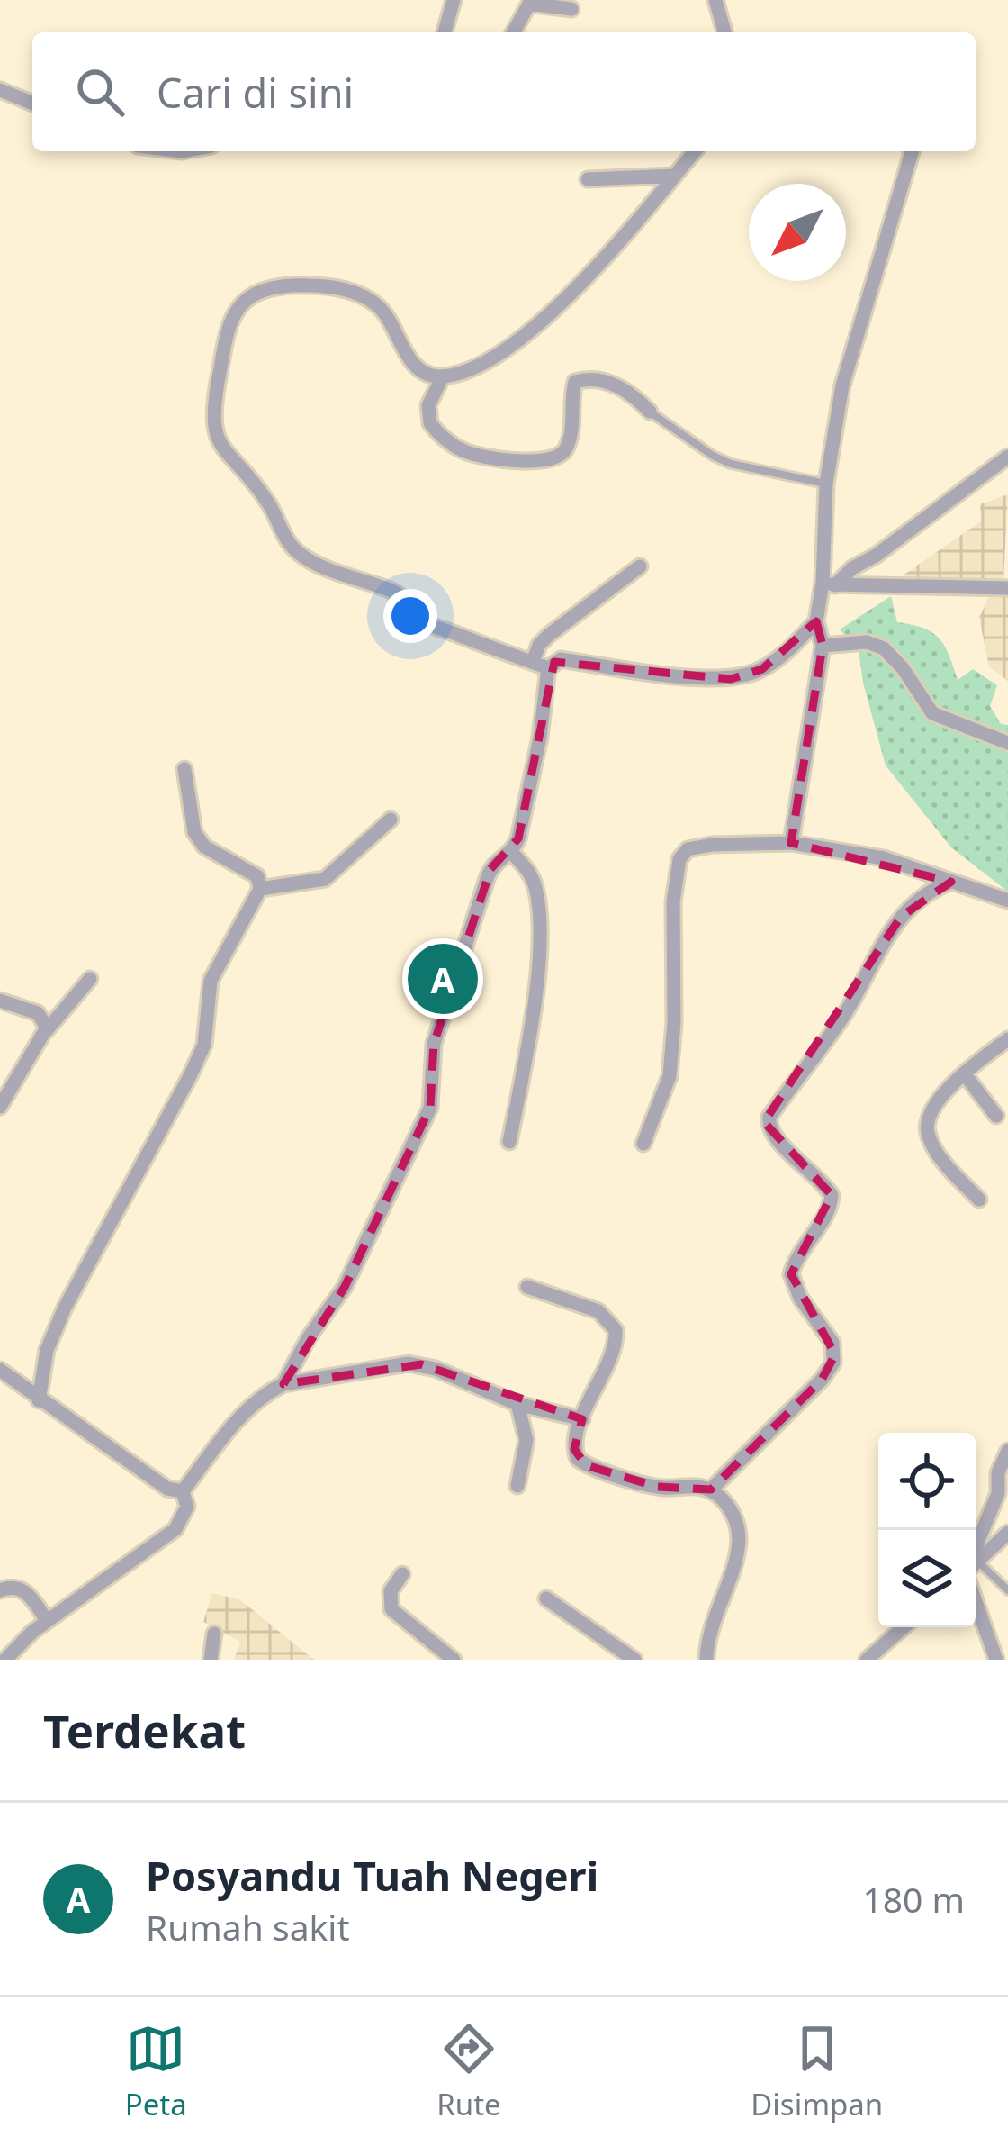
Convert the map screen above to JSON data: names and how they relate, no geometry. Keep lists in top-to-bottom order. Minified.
{"north":"bottom left","page":{"search":"Cari di sini","pins":"A","heading":"Terdekat","list":[{"mark":"A","name":"Posyandu Tuah Negeri","note":"Rumah sakit","value":"180 m"}],"nav":["Peta","Rute","Disimpan"]}}
